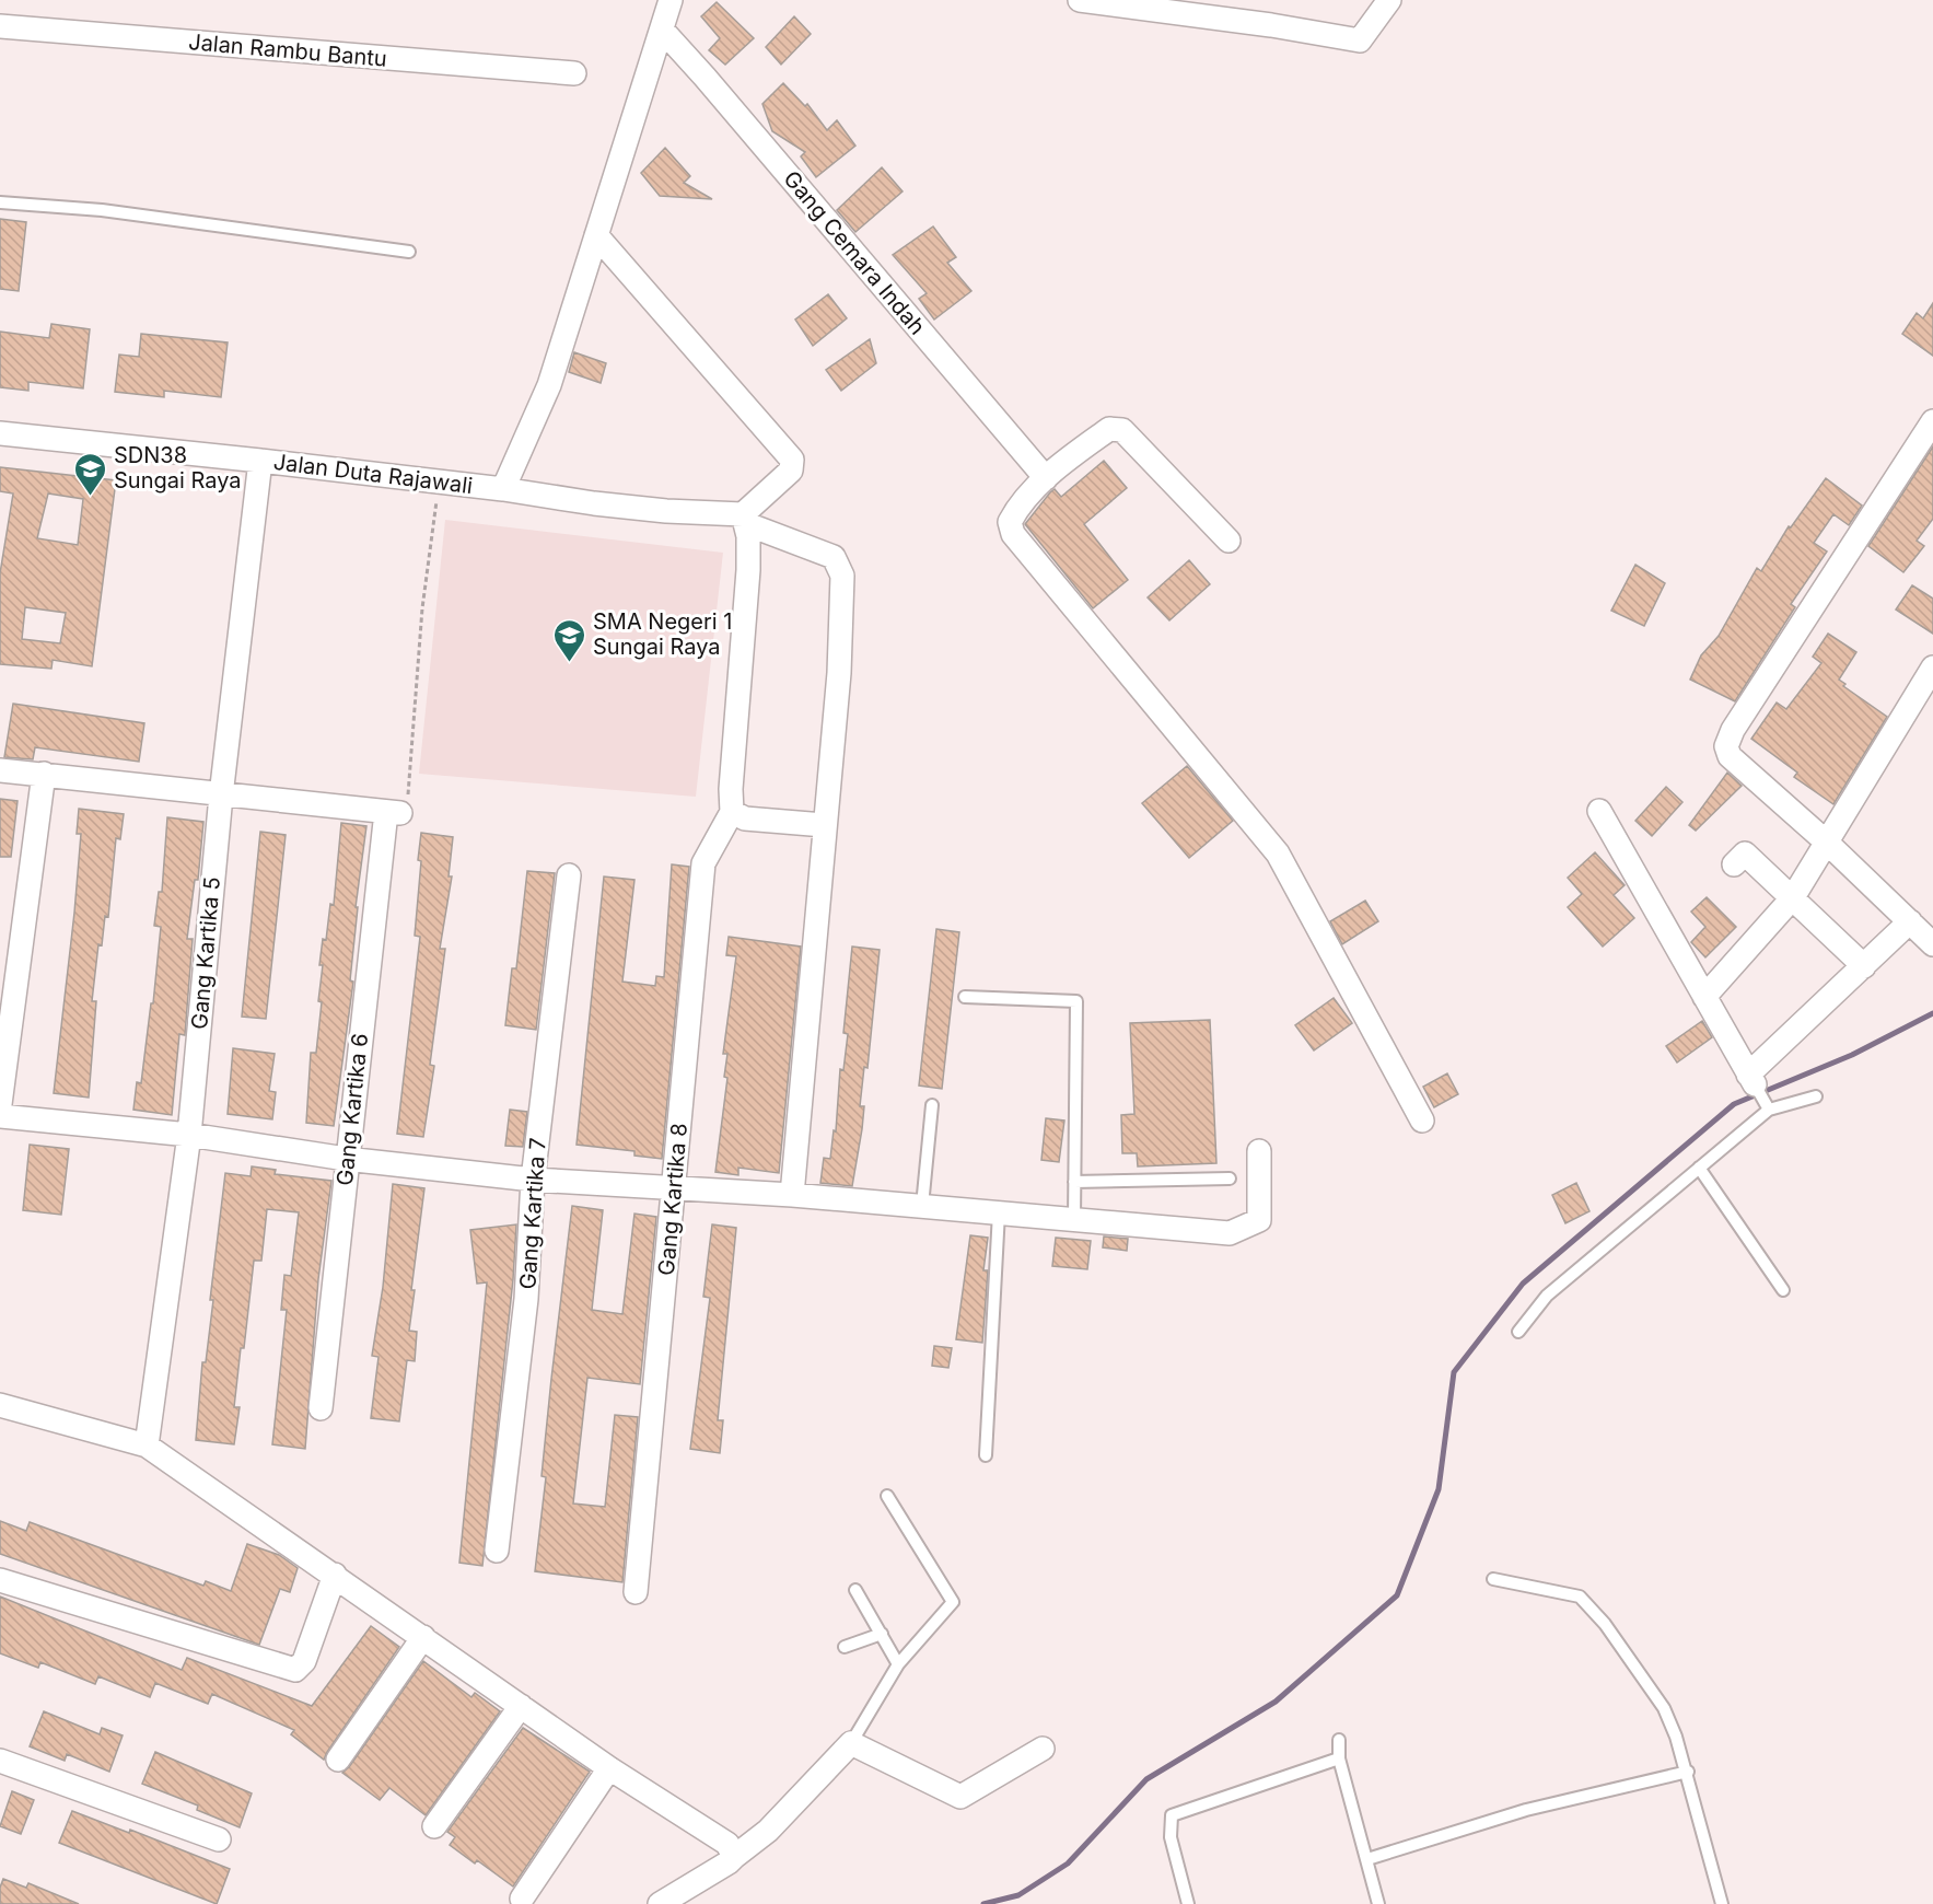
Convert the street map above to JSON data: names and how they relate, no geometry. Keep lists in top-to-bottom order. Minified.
{"streets":{"street":["Jalan Rambu Bantu","Gang Cemara Indah","Jalan Duta Rajawali","Gang Kartika 5","Gang Kartika 6","Gang Kartika 8","Gang Kartika 7"]},"crossings":[["Jalan Duta Rajawali","Gang Kartika 5"],["Jalan Duta Rajawali","Gang Kartika 8"]],"places":{"school or university":["SDN38 Sungai Raya","SMA Negeri 1 Sungai Raya"]}}
